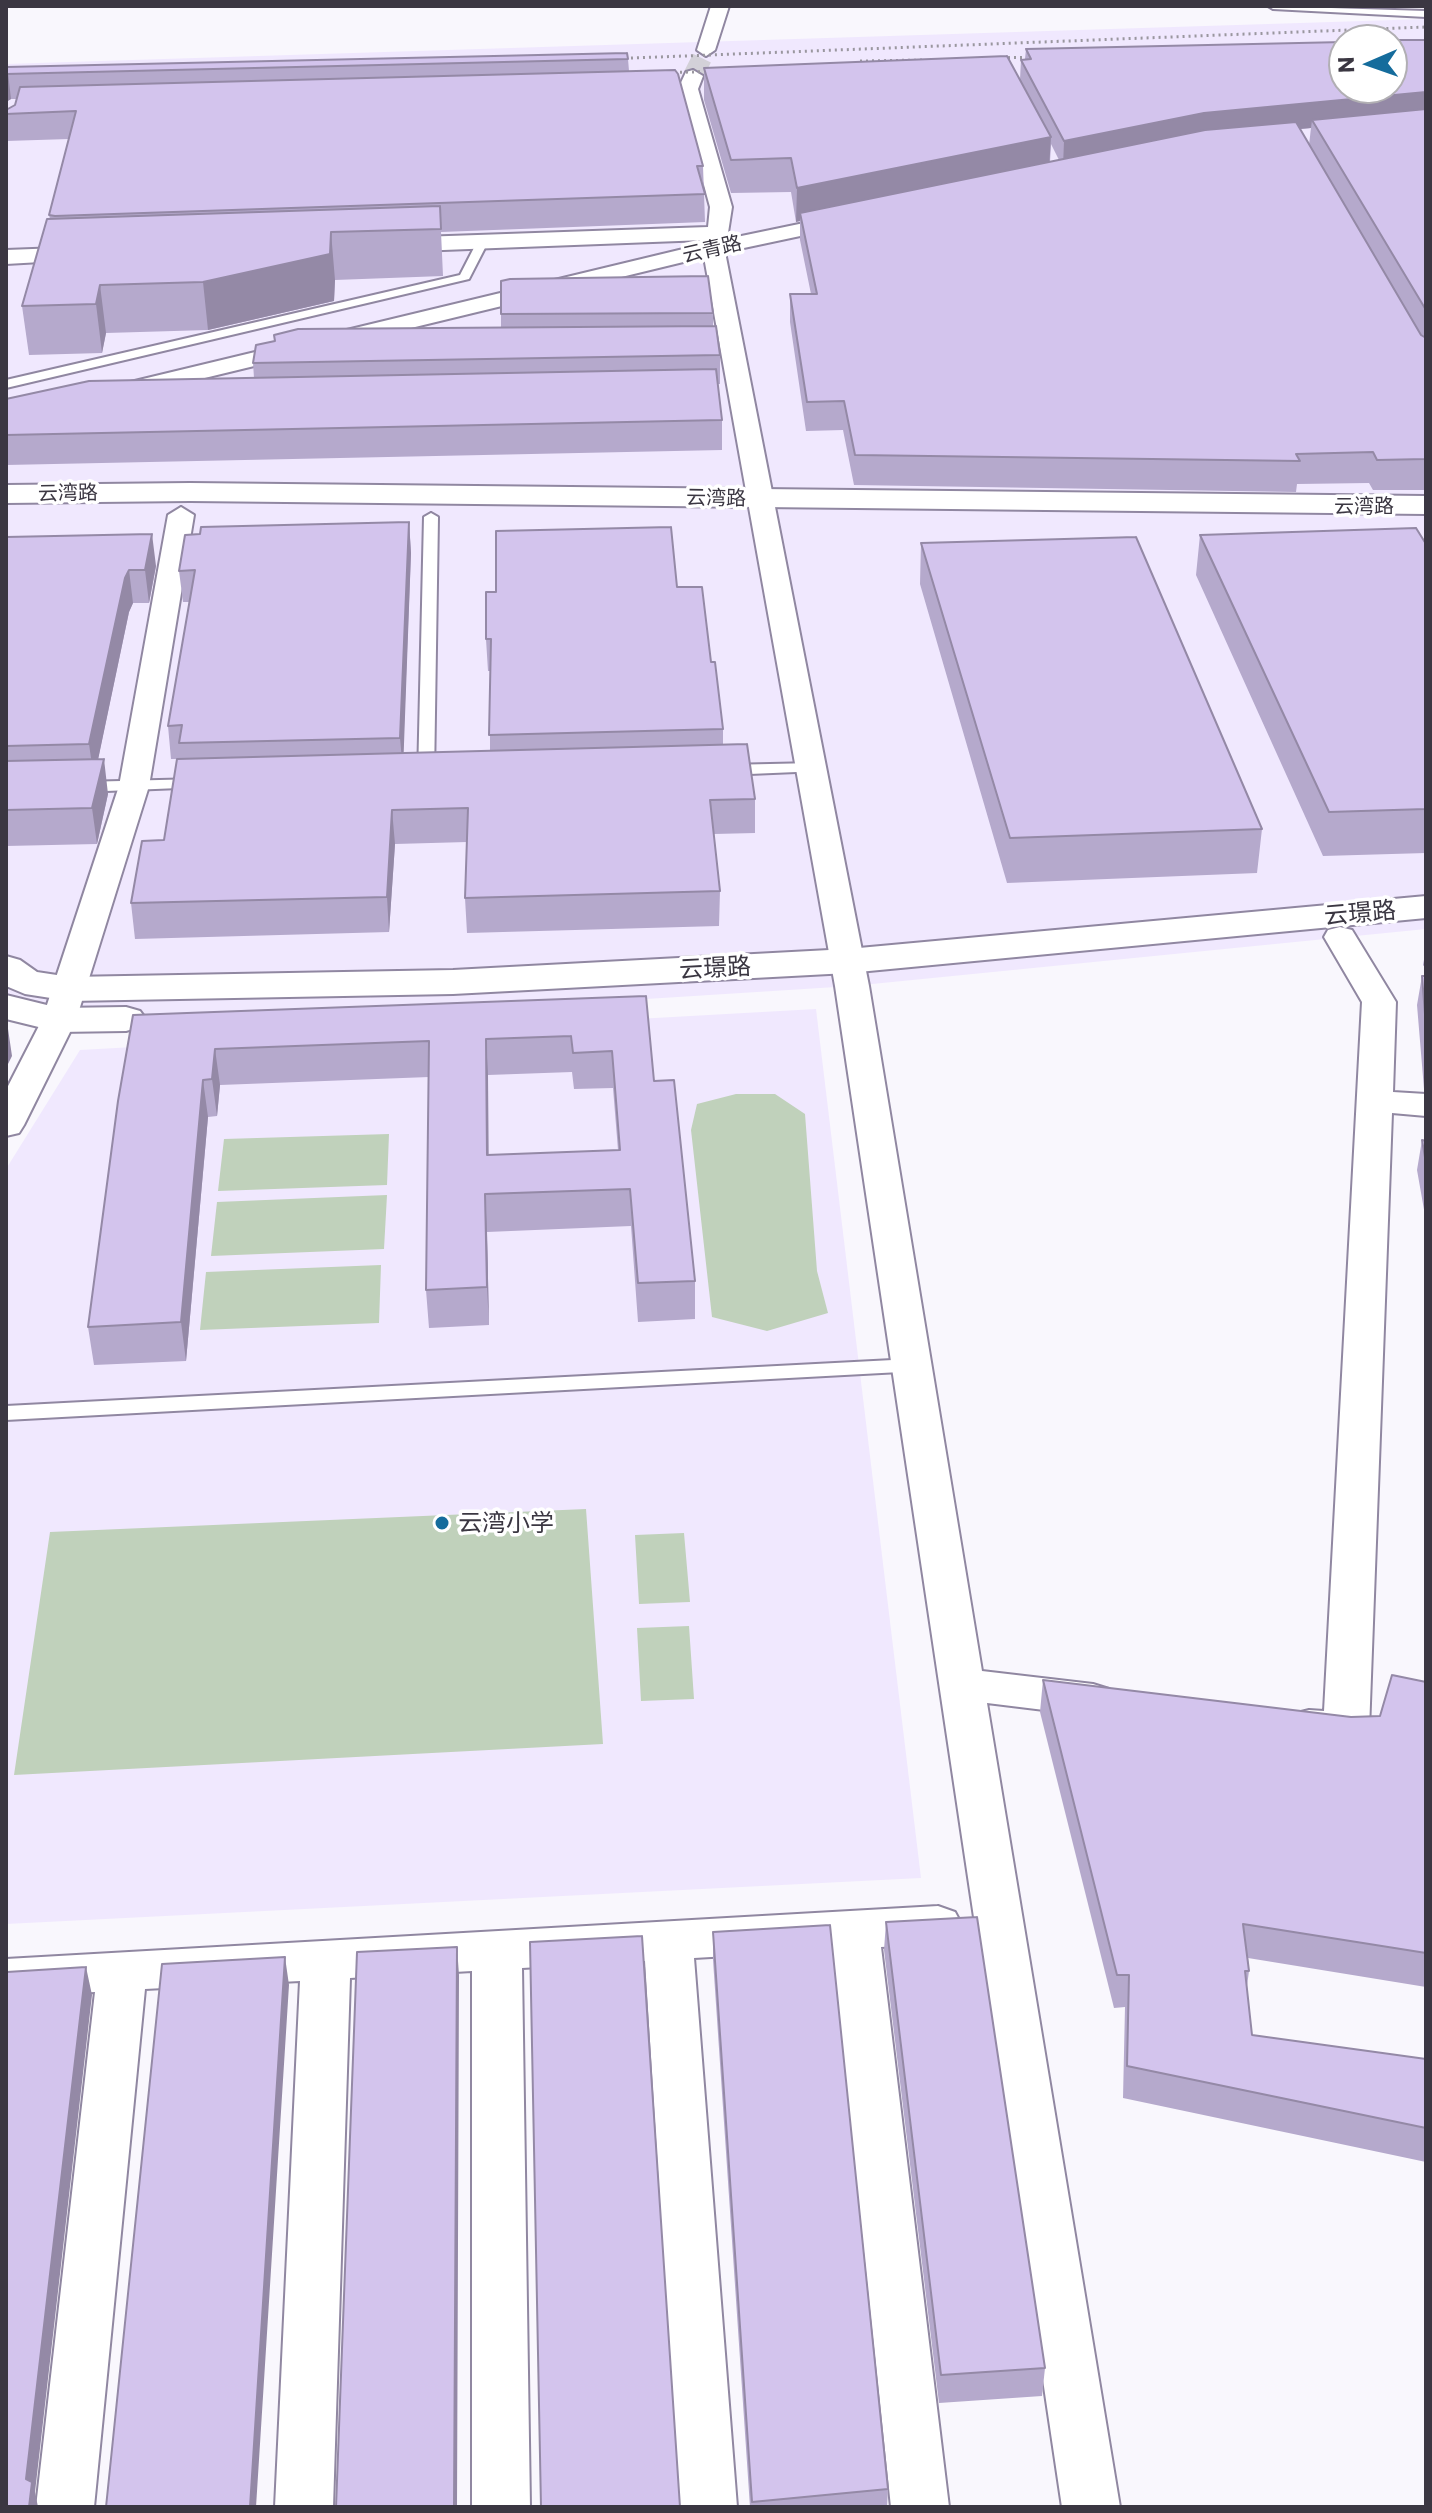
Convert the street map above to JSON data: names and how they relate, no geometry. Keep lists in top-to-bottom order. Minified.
{"streets":{"main road":["云湾路","云璟路"],"street":["云青路"]},"places":["云湾小学"],"north":"left"}
